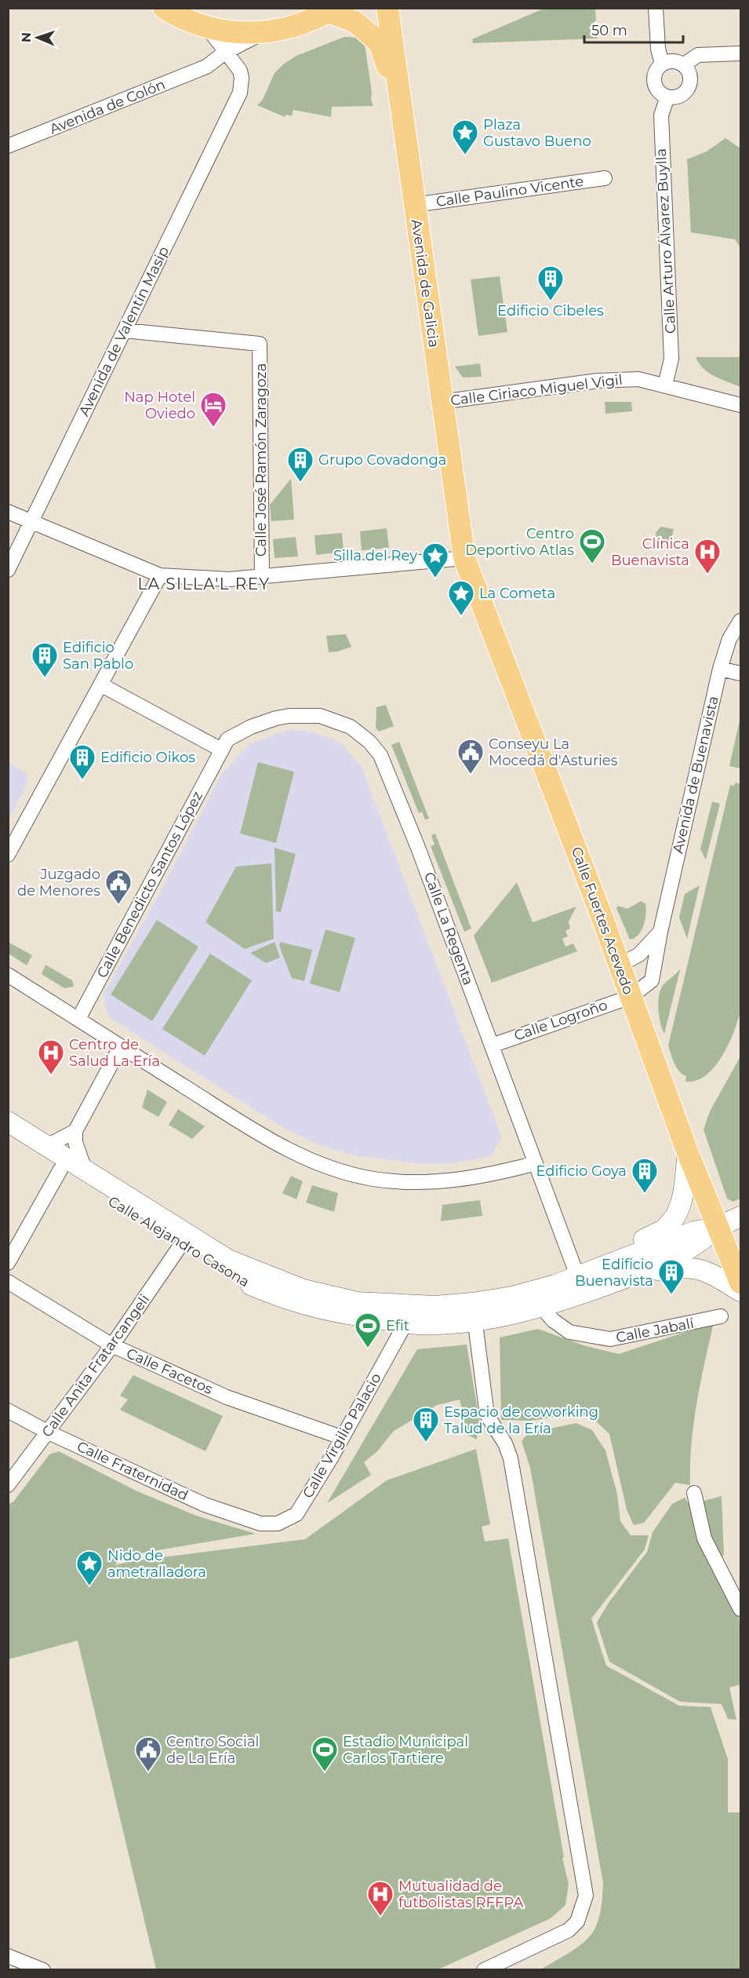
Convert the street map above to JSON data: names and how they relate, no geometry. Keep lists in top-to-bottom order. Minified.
{"streets":{"highway":["Avenida de Galicia","Calle Fuertes Acevedo"],"main road":["Calle Alejandro Casona"],"street":["Avenida de Colón","Calle Paulino Vicente","Calle Arturo Álvarez Buylla","Avenida de Valentín Masip","Calle Ciriaco Miguel Vigil","Calle José Ramón Zaragoza","Avenida de Buenavista","Calle Benedicto Santos López","Calle La Regenta","Calle Logroño","Calle Jabalí","Calle Anita Fratarcangeli","Calle Facetos","Calle Virgilio Palacio","Calle Fraternidad"]},"crossings":[["Calle Paulino Vicente","Avenida de Galicia"],["Calle Arturo Álvarez Buylla","Calle Ciriaco Miguel Vigil"],["Avenida de Galicia","Calle Ciriaco Miguel Vigil"],["Avenida de Galicia","Calle Fuertes Acevedo"],["Avenida de Valentín Masip","Calle José Ramón Zaragoza"],["Avenida de Buenavista","Calle Fuertes Acevedo"],["Avenida de Buenavista","Calle Logroño"],["Calle Benedicto Santos López","Calle La Regenta"],["Calle Fuertes Acevedo","Calle Logroño"],["Calle Fuertes Acevedo","Calle Alejandro Casona"],["Calle La Regenta","Calle Logroño"],["Calle La Regenta","Calle Alejandro Casona"],["Calle Alejandro Casona","Calle Jabalí"],["Calle Alejandro Casona","Calle Anita Fratarcangeli"],["Calle Alejandro Casona","Calle Virgilio Palacio"],["Calle Anita Fratarcangeli","Calle Facetos"],["Calle Anita Fratarcangeli","Calle Fraternidad"],["Calle Facetos","Calle Virgilio Palacio"],["Calle Virgilio Palacio","Calle Fraternidad"]],"districts":["LA SILLA'L REY"],"places":{"place":["Plaza Gustavo Bueno","Silla del Rey","La Cometa","Nido de ametralladora"],"building":["Edificio Cibeles","Grupo Covadonga","Edificio San Pablo","Edificio Oikos","Edificio Goya","Edificio Buenavista","Espacio de coworking Talud de la Ería"],"hotel":["Nap Hotel Oviedo"],"sports":["Centro Deportivo Atlas","Efit","Estadio Municipal Carlos Tartiere"],"hospital":["Clínica Buenavista","Centro de Salud La Ería","Mutualidad de futbolistas RFFPA"],"public building":["Conseyu La Mocedá d'Asturies","Juzgado de Menores","Centro Social de La Ería"]},"scale_bar":"50 m","north":"left"}
